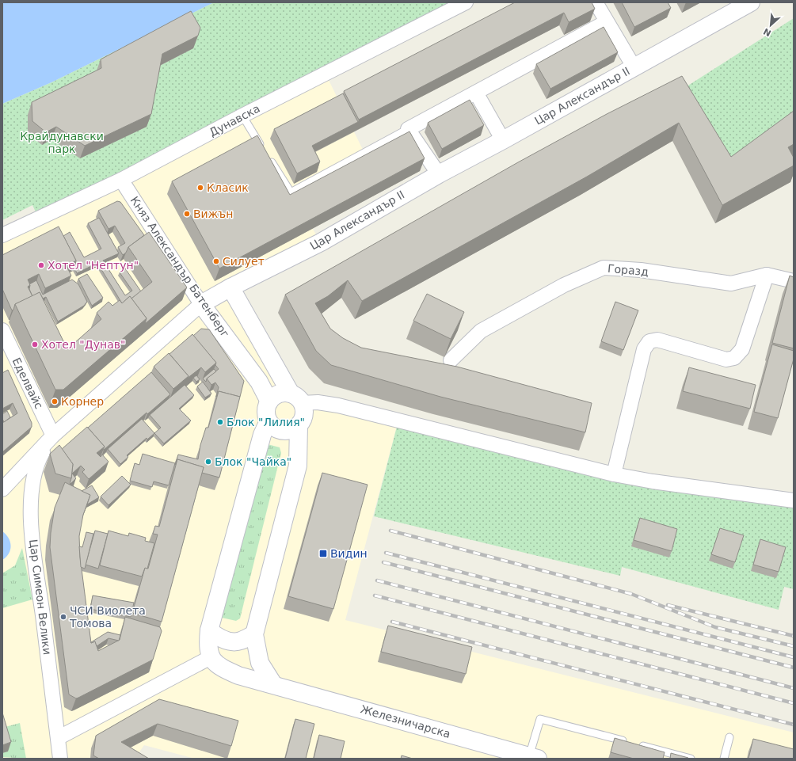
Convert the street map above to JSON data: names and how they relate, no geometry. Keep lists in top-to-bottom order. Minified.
{"streets":{"street":["Цар Александър II","Дунавска","Княз Александър Батенберг","Горазд","Еделвайс","Цар Симеон Велики","Железничарска"]},"crossings":[["Цар Александър II","Княз Александър Батенберг"],["Цар Александър II","Еделвайс"],["Цар Александър II","Цар Симеон Велики"],["Дунавска","Княз Александър Батенберг"],["Еделвайс","Цар Симеон Велики"]],"parks":["Крайдунавски парк"],"places":{"other":["Класик","Вижън","Силует","Хотел \"Нептун\"","Хотел \"Дунав\"","Корнер","Блок \"Лилия\"","Блок \"Чайка\"","ЧСИ Виолета Томова"],"transit":["Видин"]},"north":"bottom left"}
